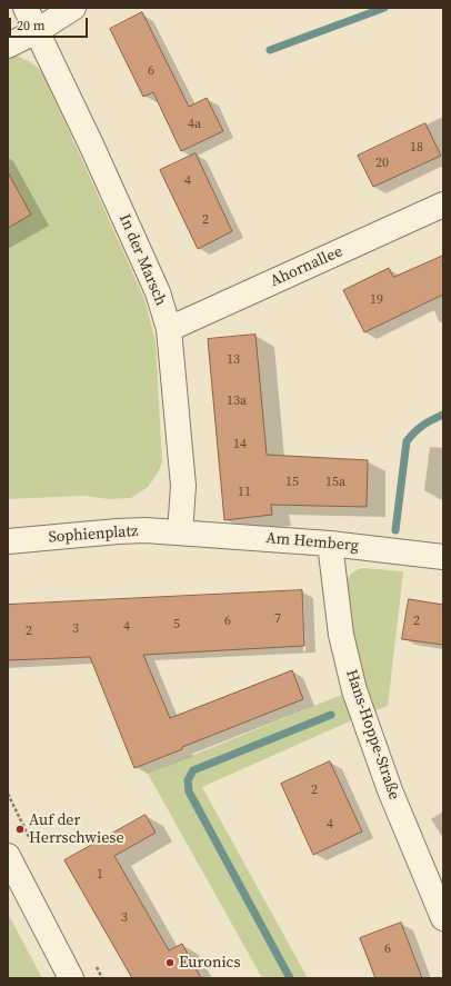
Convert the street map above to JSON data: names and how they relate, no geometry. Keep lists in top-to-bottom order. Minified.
{"streets":{"street":["In der Marsch","Ahornallee","Sophienplatz","Am Hemberg","Hans-Hoppe-Straße"]},"crossings":[["In der Marsch","Ahornallee"],["In der Marsch","Sophienplatz"],["In der Marsch","Am Hemberg"],["Sophienplatz","Am Hemberg"],["Am Hemberg","Hans-Hoppe-Straße"]],"places":["Auf der Herrschwiese","Euronics"],"house_numbers":["6","4a","18","20","4","2","19","13","13a","14","15","15a","11","7","6","2","5","4","3","2","2","4","1","3","6"],"scale_bar":"20 m"}
